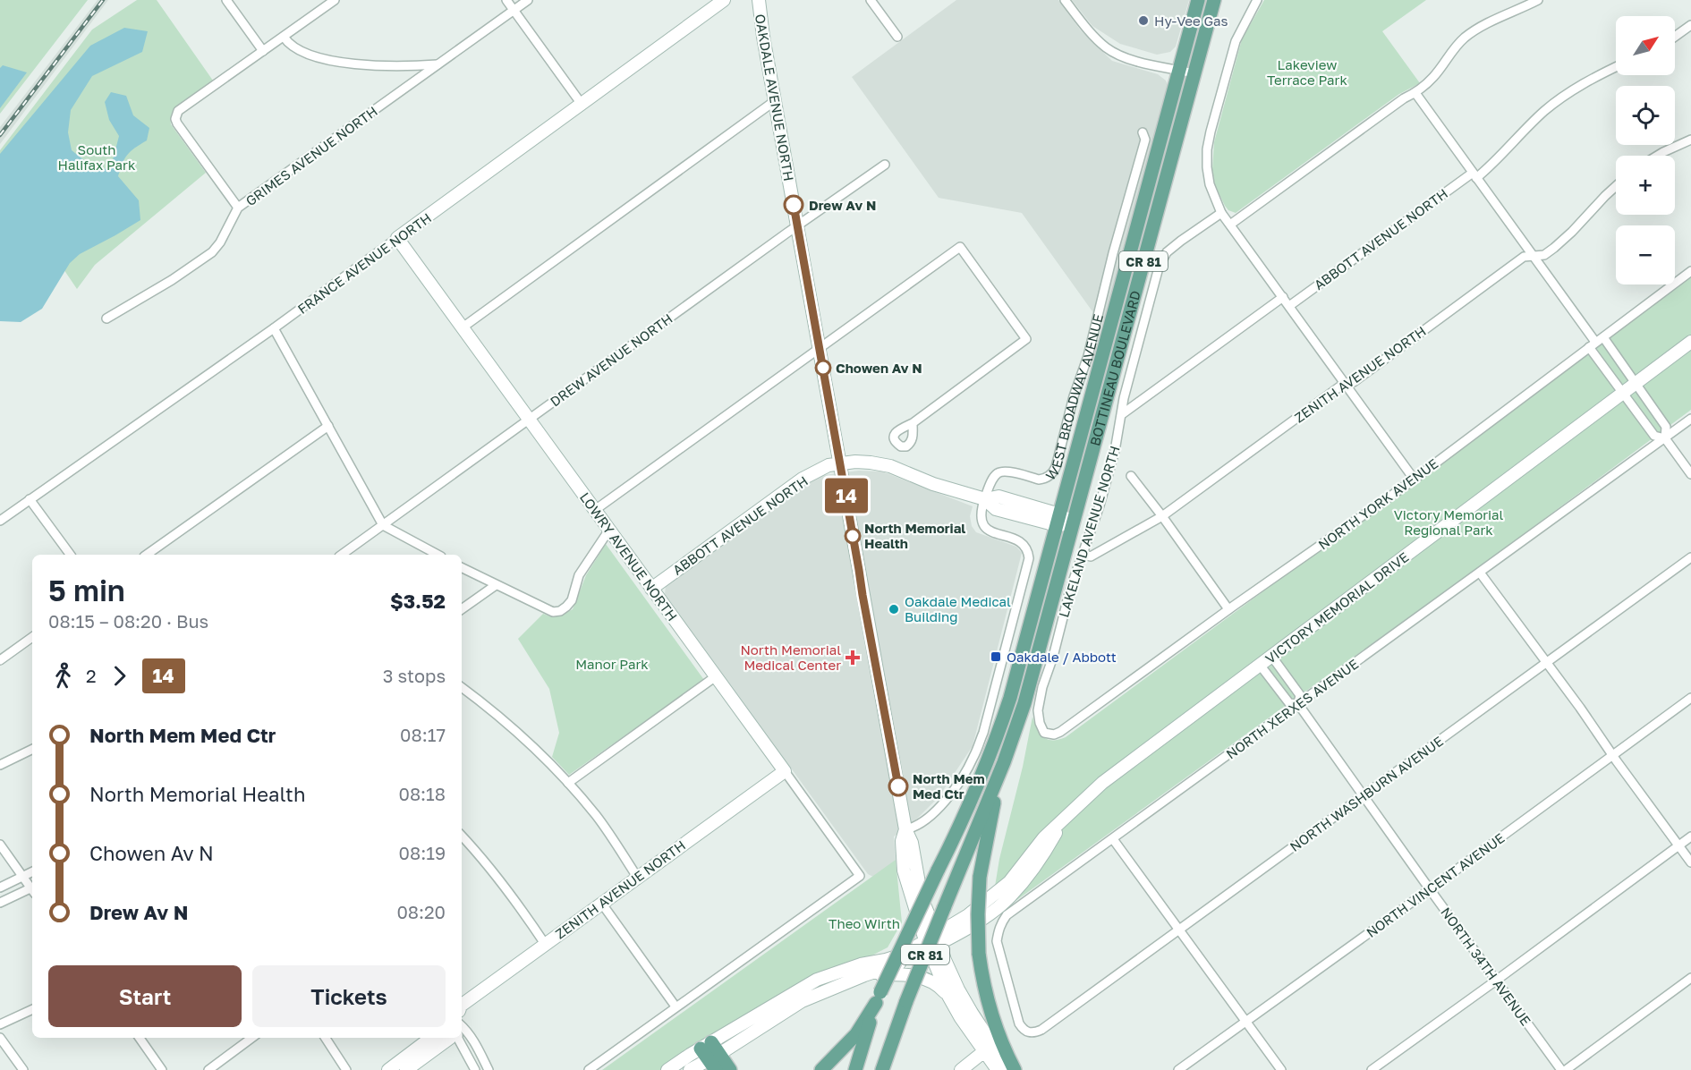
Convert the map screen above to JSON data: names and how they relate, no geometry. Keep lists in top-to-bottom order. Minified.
{"streets":{"main road":["CR 81","BOTTINEAU BOULEVARD"],"street":["OAKDALE AVENUE NORTH","GRIMES AVENUE NORTH","ABBOTT AVENUE NORTH","FRANCE AVENUE NORTH","DREW AVENUE NORTH","ZENITH AVENUE NORTH","WEST BROADWAY AVENUE","NORTH YORK AVENUE","LAKELAND AVENUE NORTH","LOWRY AVENUE NORTH","VICTORY MEMORIAL DRIVE","NORTH XERXES AVENUE","NORTH WASHBURN AVENUE","NORTH VINCENT AVENUE","NORTH 34TH AVENUE"]},"crossings":[["OAKDALE AVENUE NORTH","ABBOTT AVENUE NORTH"],["OAKDALE AVENUE NORTH","DREW AVENUE NORTH"],["OAKDALE AVENUE NORTH","WEST BROADWAY AVENUE"],["OAKDALE AVENUE NORTH","VICTORY MEMORIAL DRIVE"],["ABBOTT AVENUE NORTH","BOTTINEAU BOULEVARD"],["ABBOTT AVENUE NORTH","WEST BROADWAY AVENUE"],["ABBOTT AVENUE NORTH","LOWRY AVENUE NORTH"],["CR 81","BOTTINEAU BOULEVARD"],["FRANCE AVENUE NORTH","LOWRY AVENUE NORTH"],["DREW AVENUE NORTH","LOWRY AVENUE NORTH"],["ZENITH AVENUE NORTH","LAKELAND AVENUE NORTH"],["ZENITH AVENUE NORTH","LOWRY AVENUE NORTH"],["NORTH YORK AVENUE","LAKELAND AVENUE NORTH"],["VICTORY MEMORIAL DRIVE","NORTH 34TH AVENUE"],["NORTH XERXES AVENUE","NORTH WASHBURN AVENUE"],["NORTH XERXES AVENUE","NORTH 34TH AVENUE"],["NORTH WASHBURN AVENUE","NORTH 34TH AVENUE"],["NORTH VINCENT AVENUE","NORTH 34TH AVENUE"]],"parks":["Lakeview Terrace Park","South Halifax Park","Victory Memorial Regional Park","Manor Park","Theo Wirth"],"places":{"other":["Hy-Vee Gas","Drew Av N","Chowen Av N","North Memorial Health","Oakdale Medical Building","North Mem Med Ctr"],"transit":["Oakdale / Abbott"],"health":["North Memorial Medical Center"]},"lines":["bus line 14"],"north":"top right","page":{"on_map":"14","map_buttons":["+","−"],"heading":["5 min","08:15 – 08:20 · Bus","$3.52"],"legs":["2","14","3 stops"],"list":[{"name":"North Mem Med Ctr","value":"08:17"},{"name":"North Memorial Health","value":"08:18"},{"name":"Chowen Av N","value":"08:19"},{"name":"Drew Av N","value":"08:20"}],"buttons":["Start","Tickets"]}}
